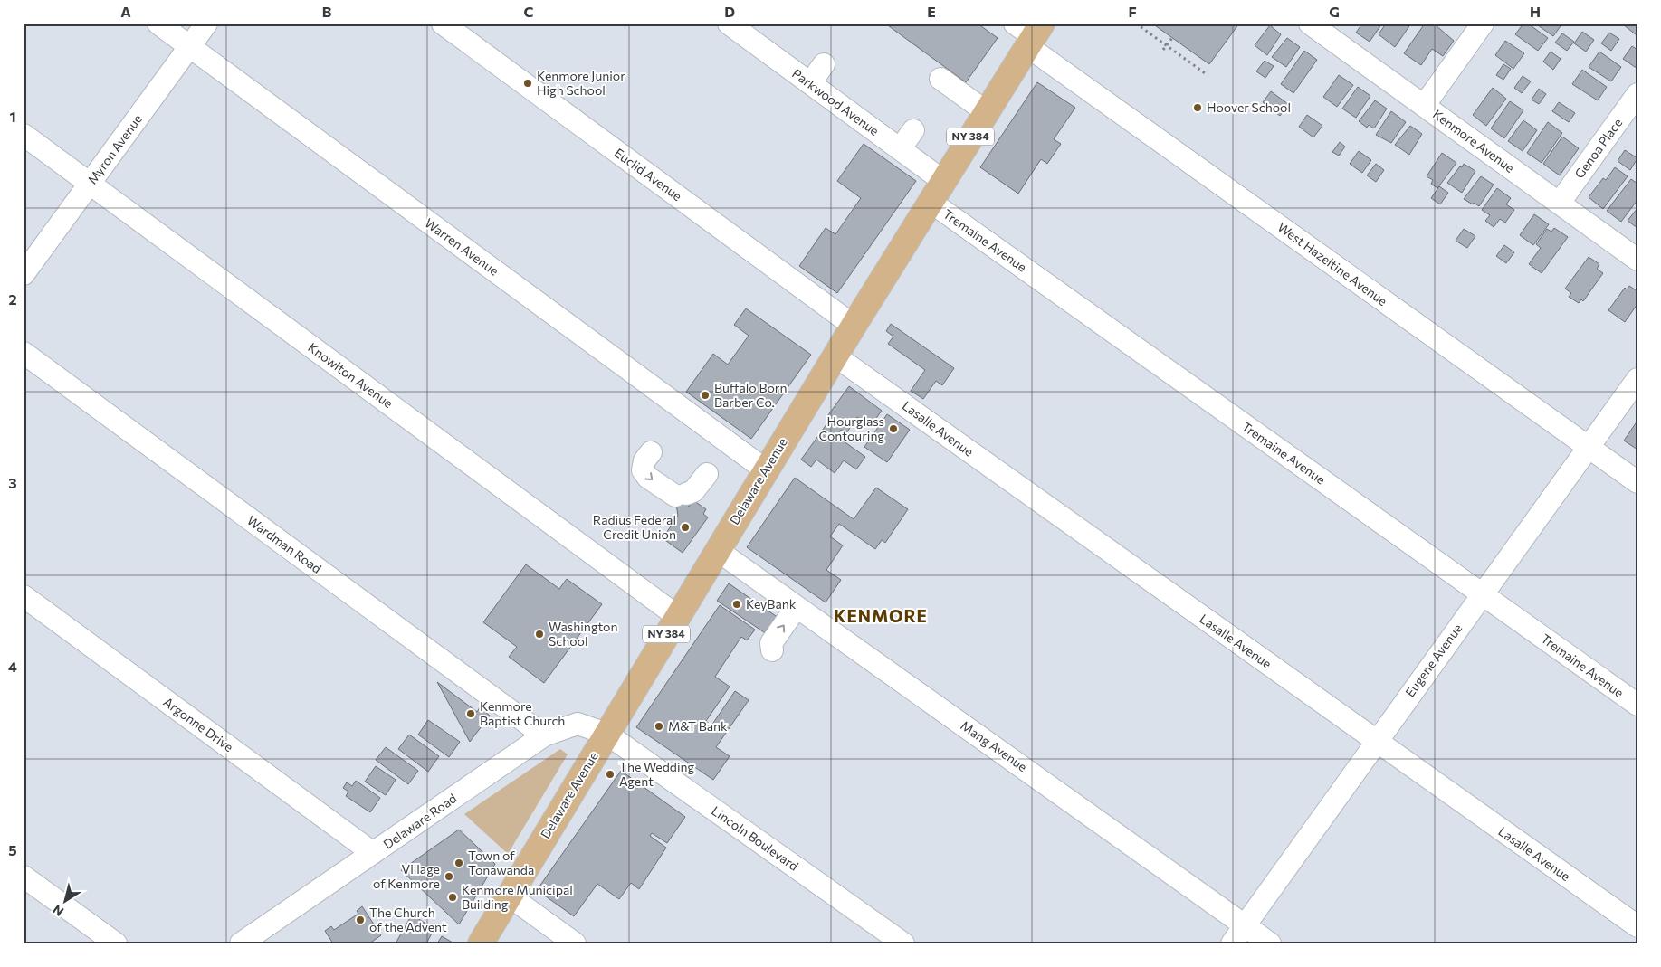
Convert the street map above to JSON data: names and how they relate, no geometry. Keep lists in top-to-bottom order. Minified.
{"streets":{"main road":["NY 384","Delaware Avenue"],"street":["Parkwood Avenue","Kenmore Avenue","Genoa Place","Myron Avenue","Euclid Avenue","Tremaine Avenue","Warren Avenue","West Hazeltine Avenue","Knowlton Avenue","Lasalle Avenue","Wardman Road","Eugene Avenue","Argonne Drive","Mang Avenue","Delaware Road","Lincoln Boulevard"]},"crossings":[["Parkwood Avenue","Delaware Avenue"],["Kenmore Avenue","Genoa Place"],["Myron Avenue","Warren Avenue"],["Myron Avenue","Knowlton Avenue"],["Euclid Avenue","Delaware Avenue"],["Tremaine Avenue","Delaware Avenue"],["Tremaine Avenue","Eugene Avenue"],["Warren Avenue","Delaware Avenue"],["West Hazeltine Avenue","Delaware Avenue"],["West Hazeltine Avenue","Eugene Avenue"],["Knowlton Avenue","Delaware Avenue"],["Lasalle Avenue","Delaware Avenue"],["Lasalle Avenue","Eugene Avenue"],["Delaware Avenue","Mang Avenue"],["Delaware Avenue","Delaware Road"],["Delaware Avenue","Lincoln Boulevard"],["Wardman Road","Delaware Road"],["Eugene Avenue","Mang Avenue"],["Argonne Drive","Delaware Road"],["Delaware Road","Lincoln Boulevard"]],"districts":["KENMORE"],"places":["Kenmore Junior High School","Hoover School","Buffalo Born Barber Co.","Hourglass Contouring","Radius Federal Credit Union","KeyBank","Washington School","Kenmore Baptist Church","M&T Bank","The Wedding Agent","Town of Tonawanda","Village of Kenmore","Kenmore Municipal Building","The Church of the Advent"],"north":"bottom left","grid":{"columns":["A","B","C","D","E","F","G","H"],"rows":["1","2","3","4","5"]}}
